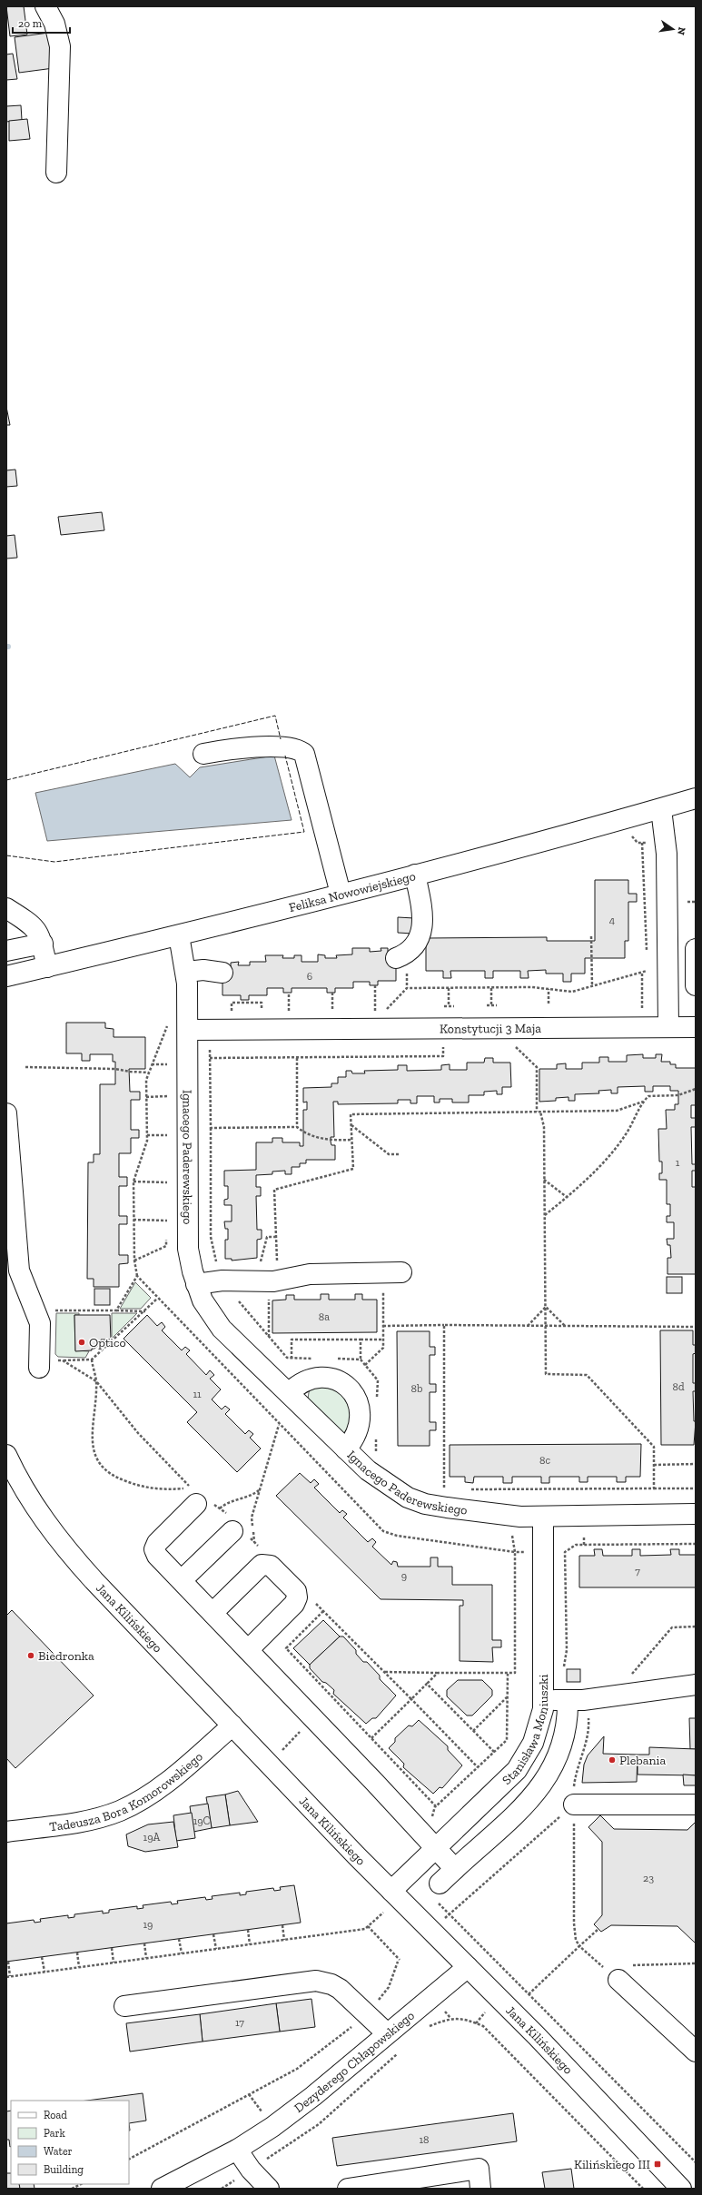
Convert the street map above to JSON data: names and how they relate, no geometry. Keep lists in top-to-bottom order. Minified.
{"streets":{"street":["Feliksa Nowowiejskiego","Konstytucji 3 Maja","Ignacego Paderewskiego","Jana Kilińskiego","Stanisława Moniuszki","Tadeusza Bora Komorowskiego","Dezyderego Chłapowskiego"]},"crossings":[["Konstytucji 3 Maja","Ignacego Paderewskiego"],["Ignacego Paderewskiego","Stanisława Moniuszki"],["Jana Kilińskiego","Stanisława Moniuszki"],["Jana Kilińskiego","Tadeusza Bora Komorowskiego"],["Jana Kilińskiego","Dezyderego Chłapowskiego"]],"places":{"other":["Optico","Biedronka","Plebania"],"transit":["Kilińskiego III"]},"house_numbers":["4","6","1","8a","8d","8b","11","8c","7","9","19C","19A","23","19","17","18"],"legend":["Road","Park","Water","Building"],"scale_bar":"20 m","north":"right"}
